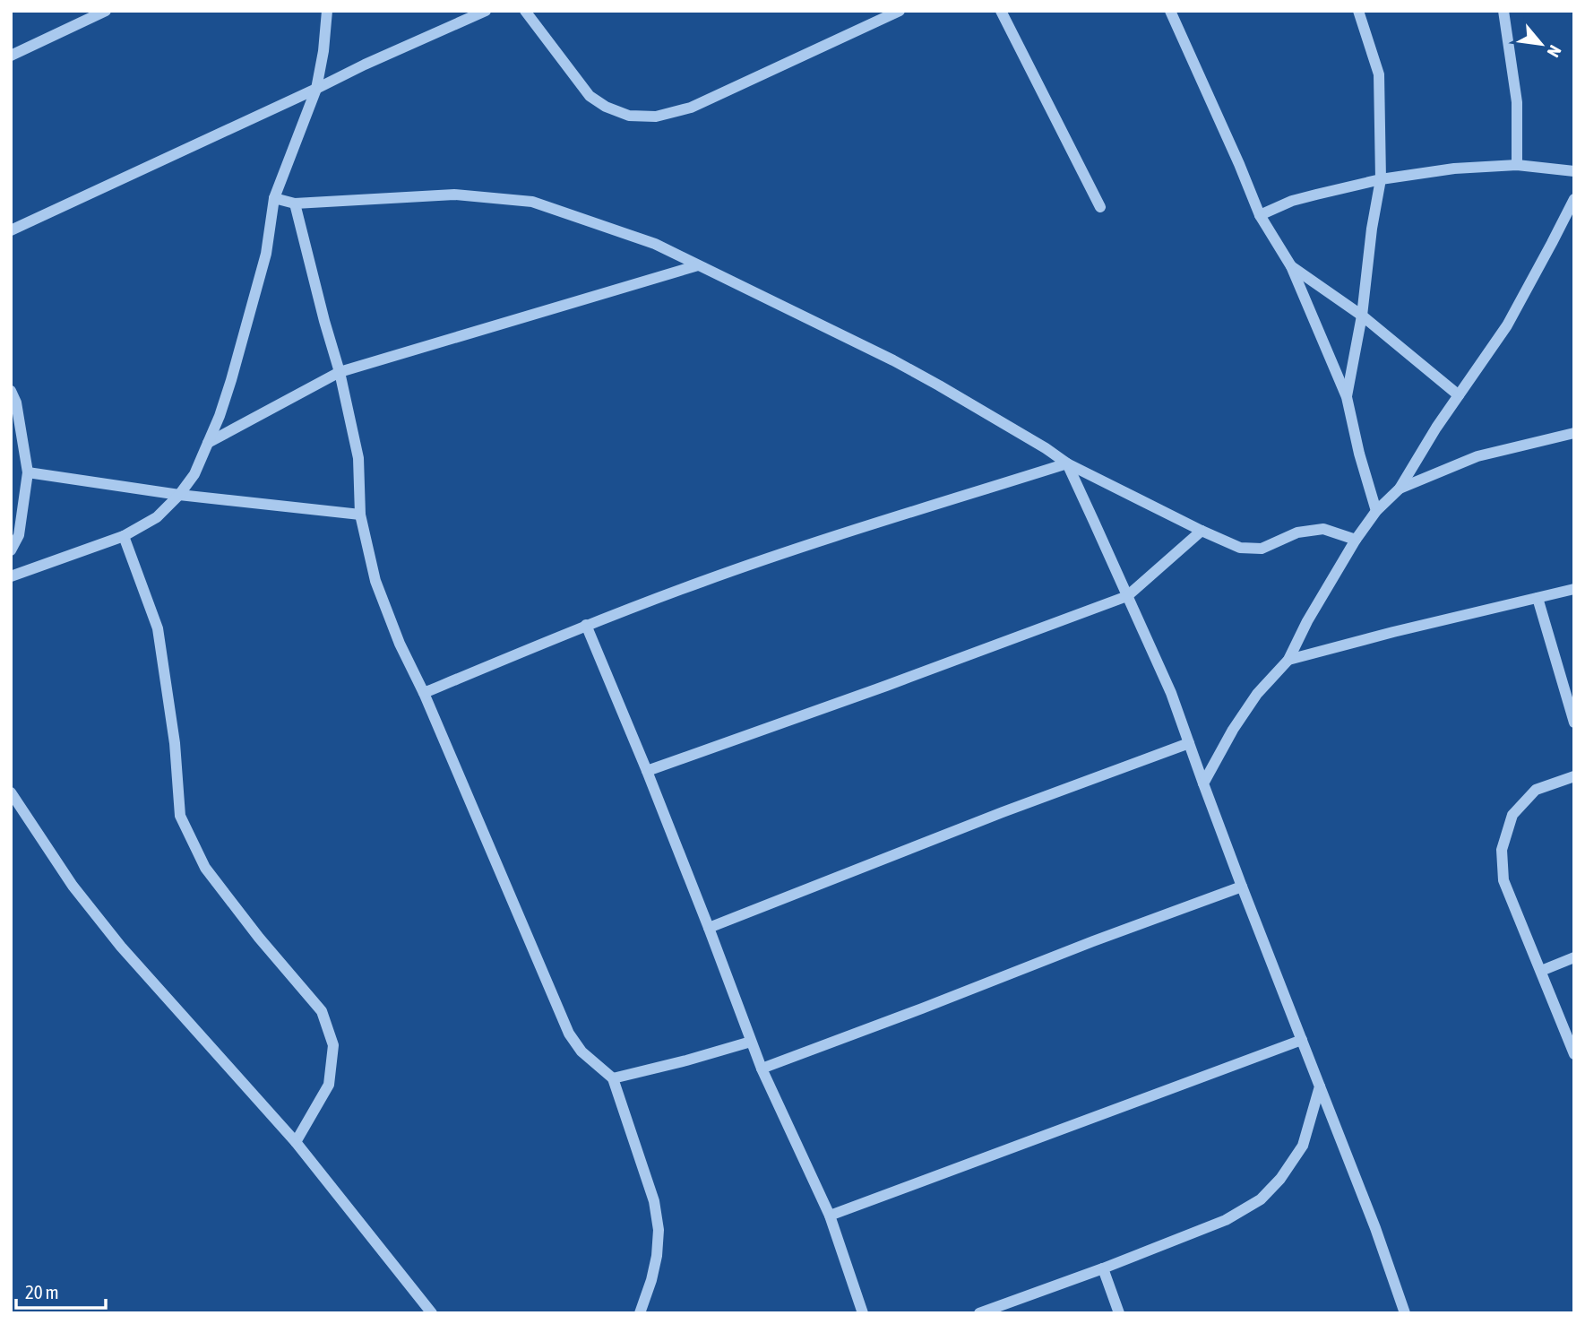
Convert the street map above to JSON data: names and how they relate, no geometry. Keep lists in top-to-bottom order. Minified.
{"scale_bar":"20 m","north":"bottom right"}
